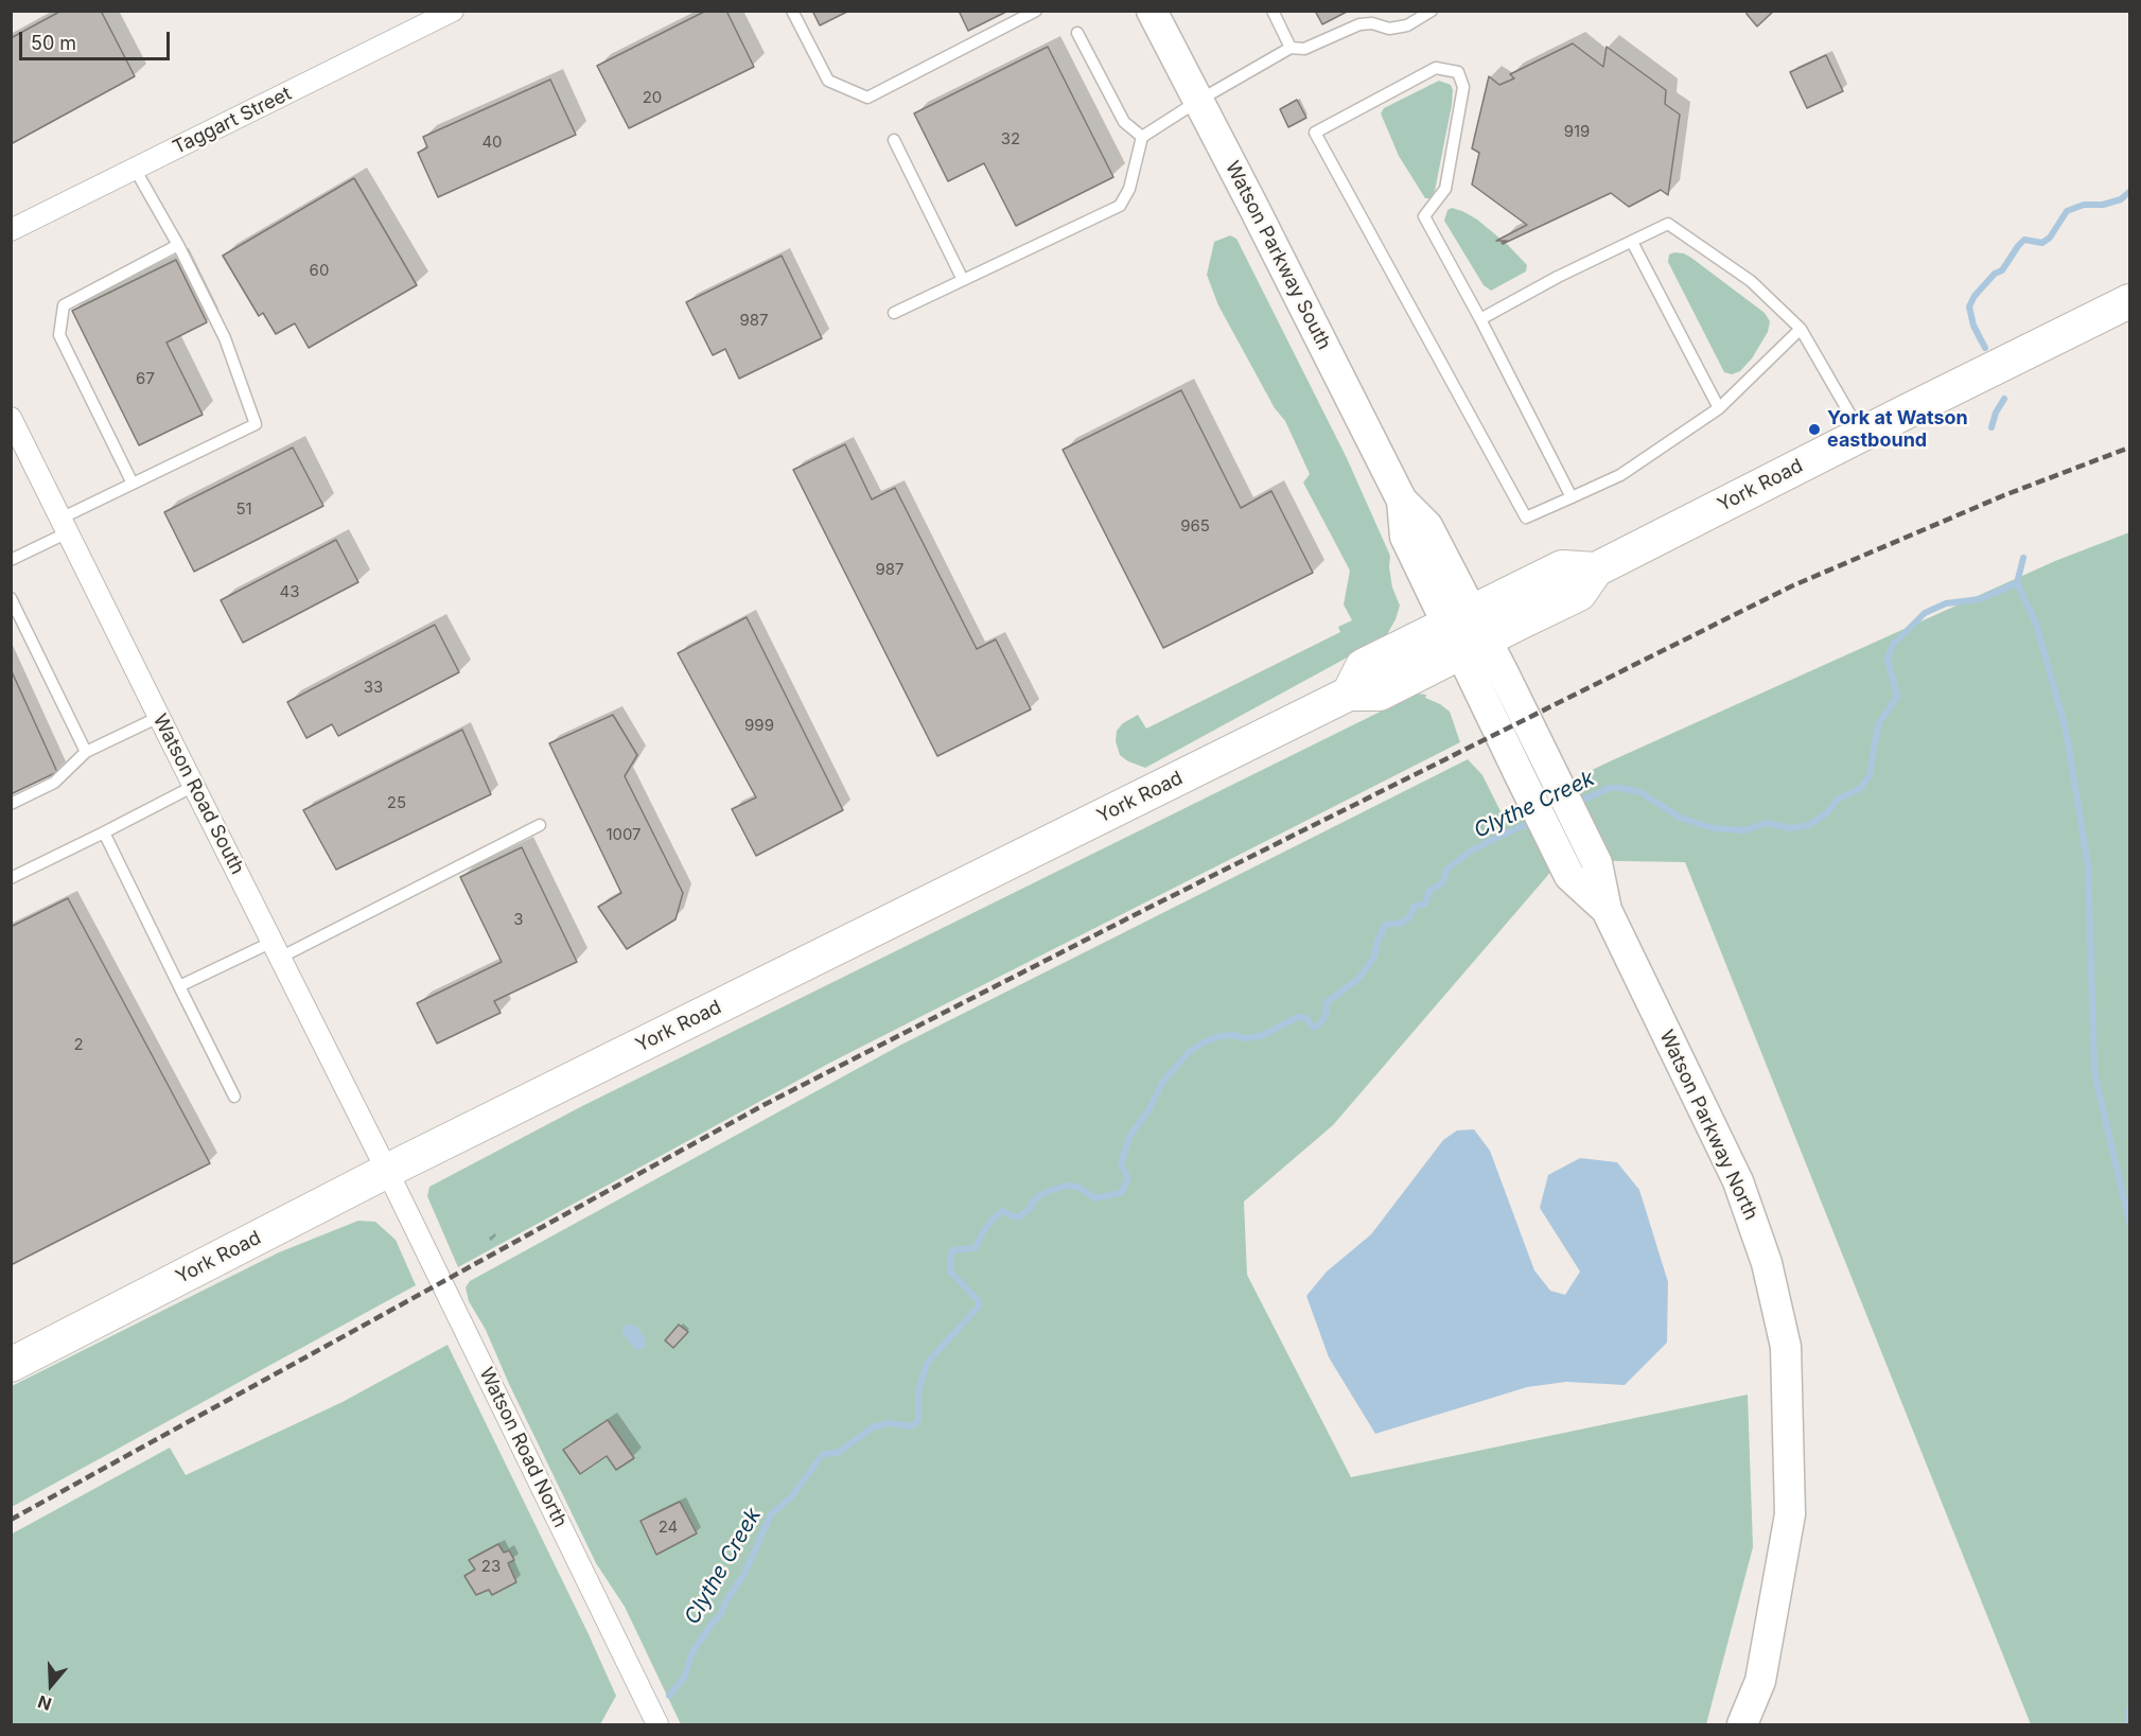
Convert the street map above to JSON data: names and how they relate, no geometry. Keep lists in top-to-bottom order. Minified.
{"streets":{"main road":["Watson Parkway South","York Road","Watson Parkway North"],"street":["Taggart Street","Watson Road South","Watson Road North"]},"crossings":[["Watson Parkway South","York Road"],["Watson Parkway South","Watson Parkway North"],["York Road","Watson Road South"],["York Road","Watson Parkway North"],["York Road","Watson Road North"],["Watson Road South","Watson Road North"]],"water":["Clythe Creek"],"places":["York at Watson eastbound"],"house_numbers":["20","919","32","40","60","987","67","51","965","987","43","33","999","25","1007","3","2","24","23"],"scale_bar":"50 m","north":"bottom"}
